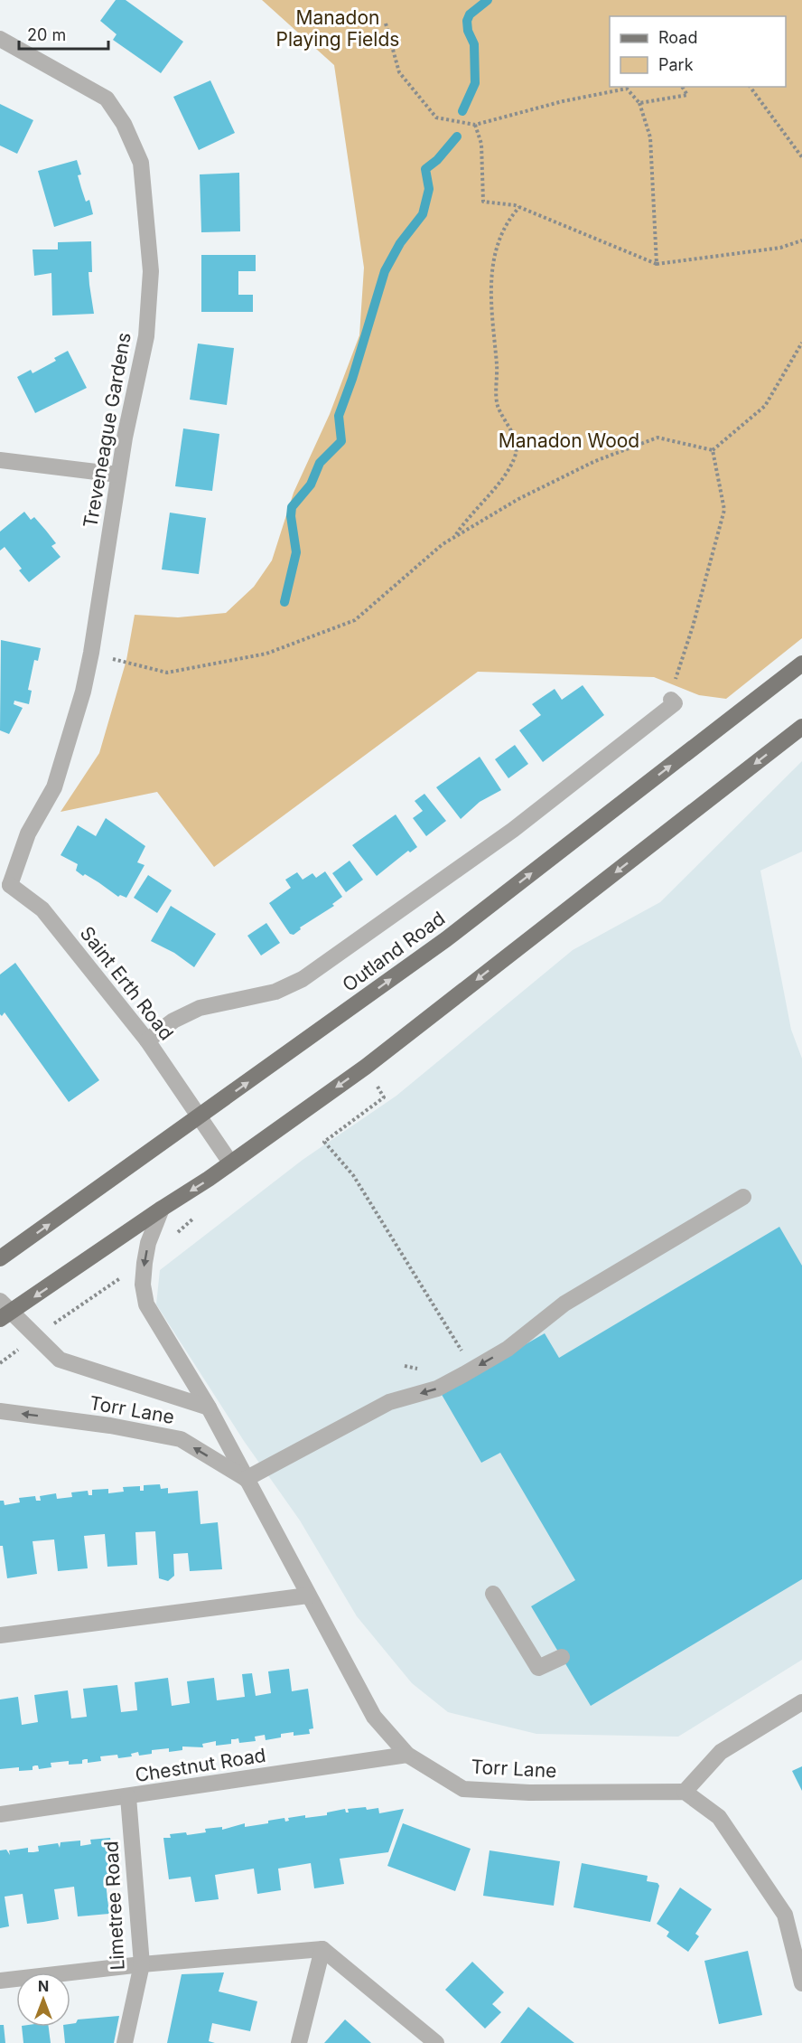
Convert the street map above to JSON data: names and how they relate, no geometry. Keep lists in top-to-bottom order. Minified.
{"streets":{"main road":["Outland Road"],"street":["Treveneague Gardens","Saint Erth Road","Torr Lane","Chestnut Road","Limetree Road"]},"crossings":[["Treveneague Gardens","Saint Erth Road"],["Outland Road","Saint Erth Road"],["Torr Lane","Chestnut Road"],["Chestnut Road","Limetree Road"]],"parks":["Manadon Playing Fields","Manadon Wood"],"legend":["Road","Park"],"scale_bar":"20 m","north":"top"}
